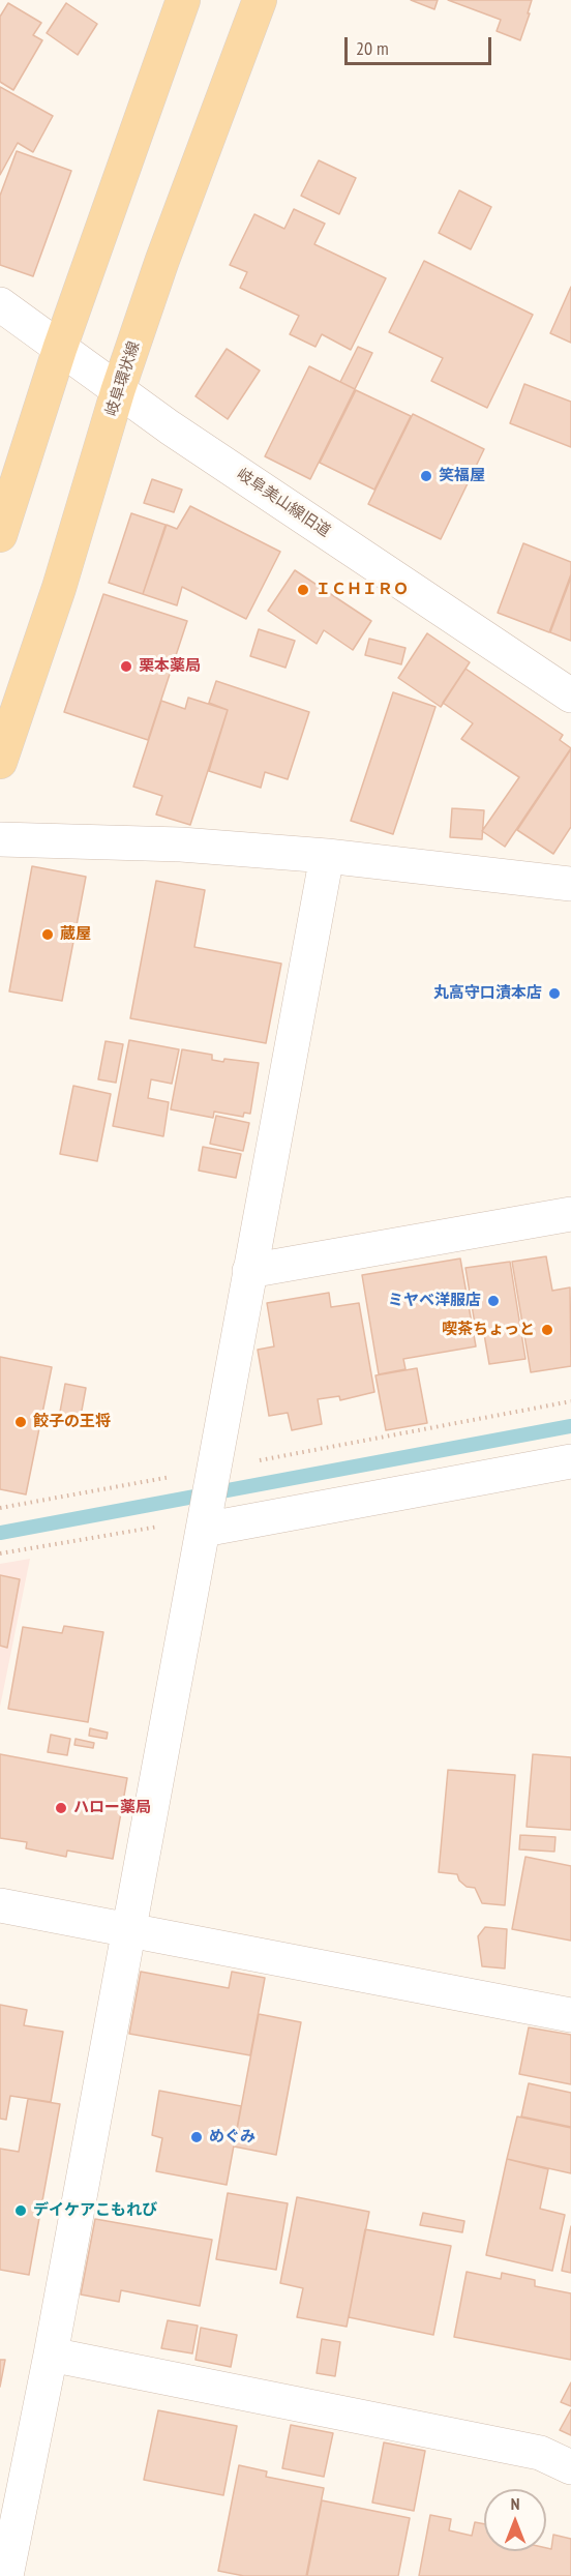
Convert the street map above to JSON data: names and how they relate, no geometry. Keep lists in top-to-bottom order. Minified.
{"streets":{"main road":["岐阜環状線"],"street":["岐阜美山線旧道"]},"crossings":[["岐阜環状線","岐阜美山線旧道"]],"places":["笑福屋","ＩＣＨＩＲＯ","栗本薬局","蔵屋","丸高守口漬本店","ミヤベ洋服店","喫茶ちょっと","餃子の王将","ハロー薬局","めぐみ","デイケアこもれび"],"scale_bar":"20 m","north":"top"}
